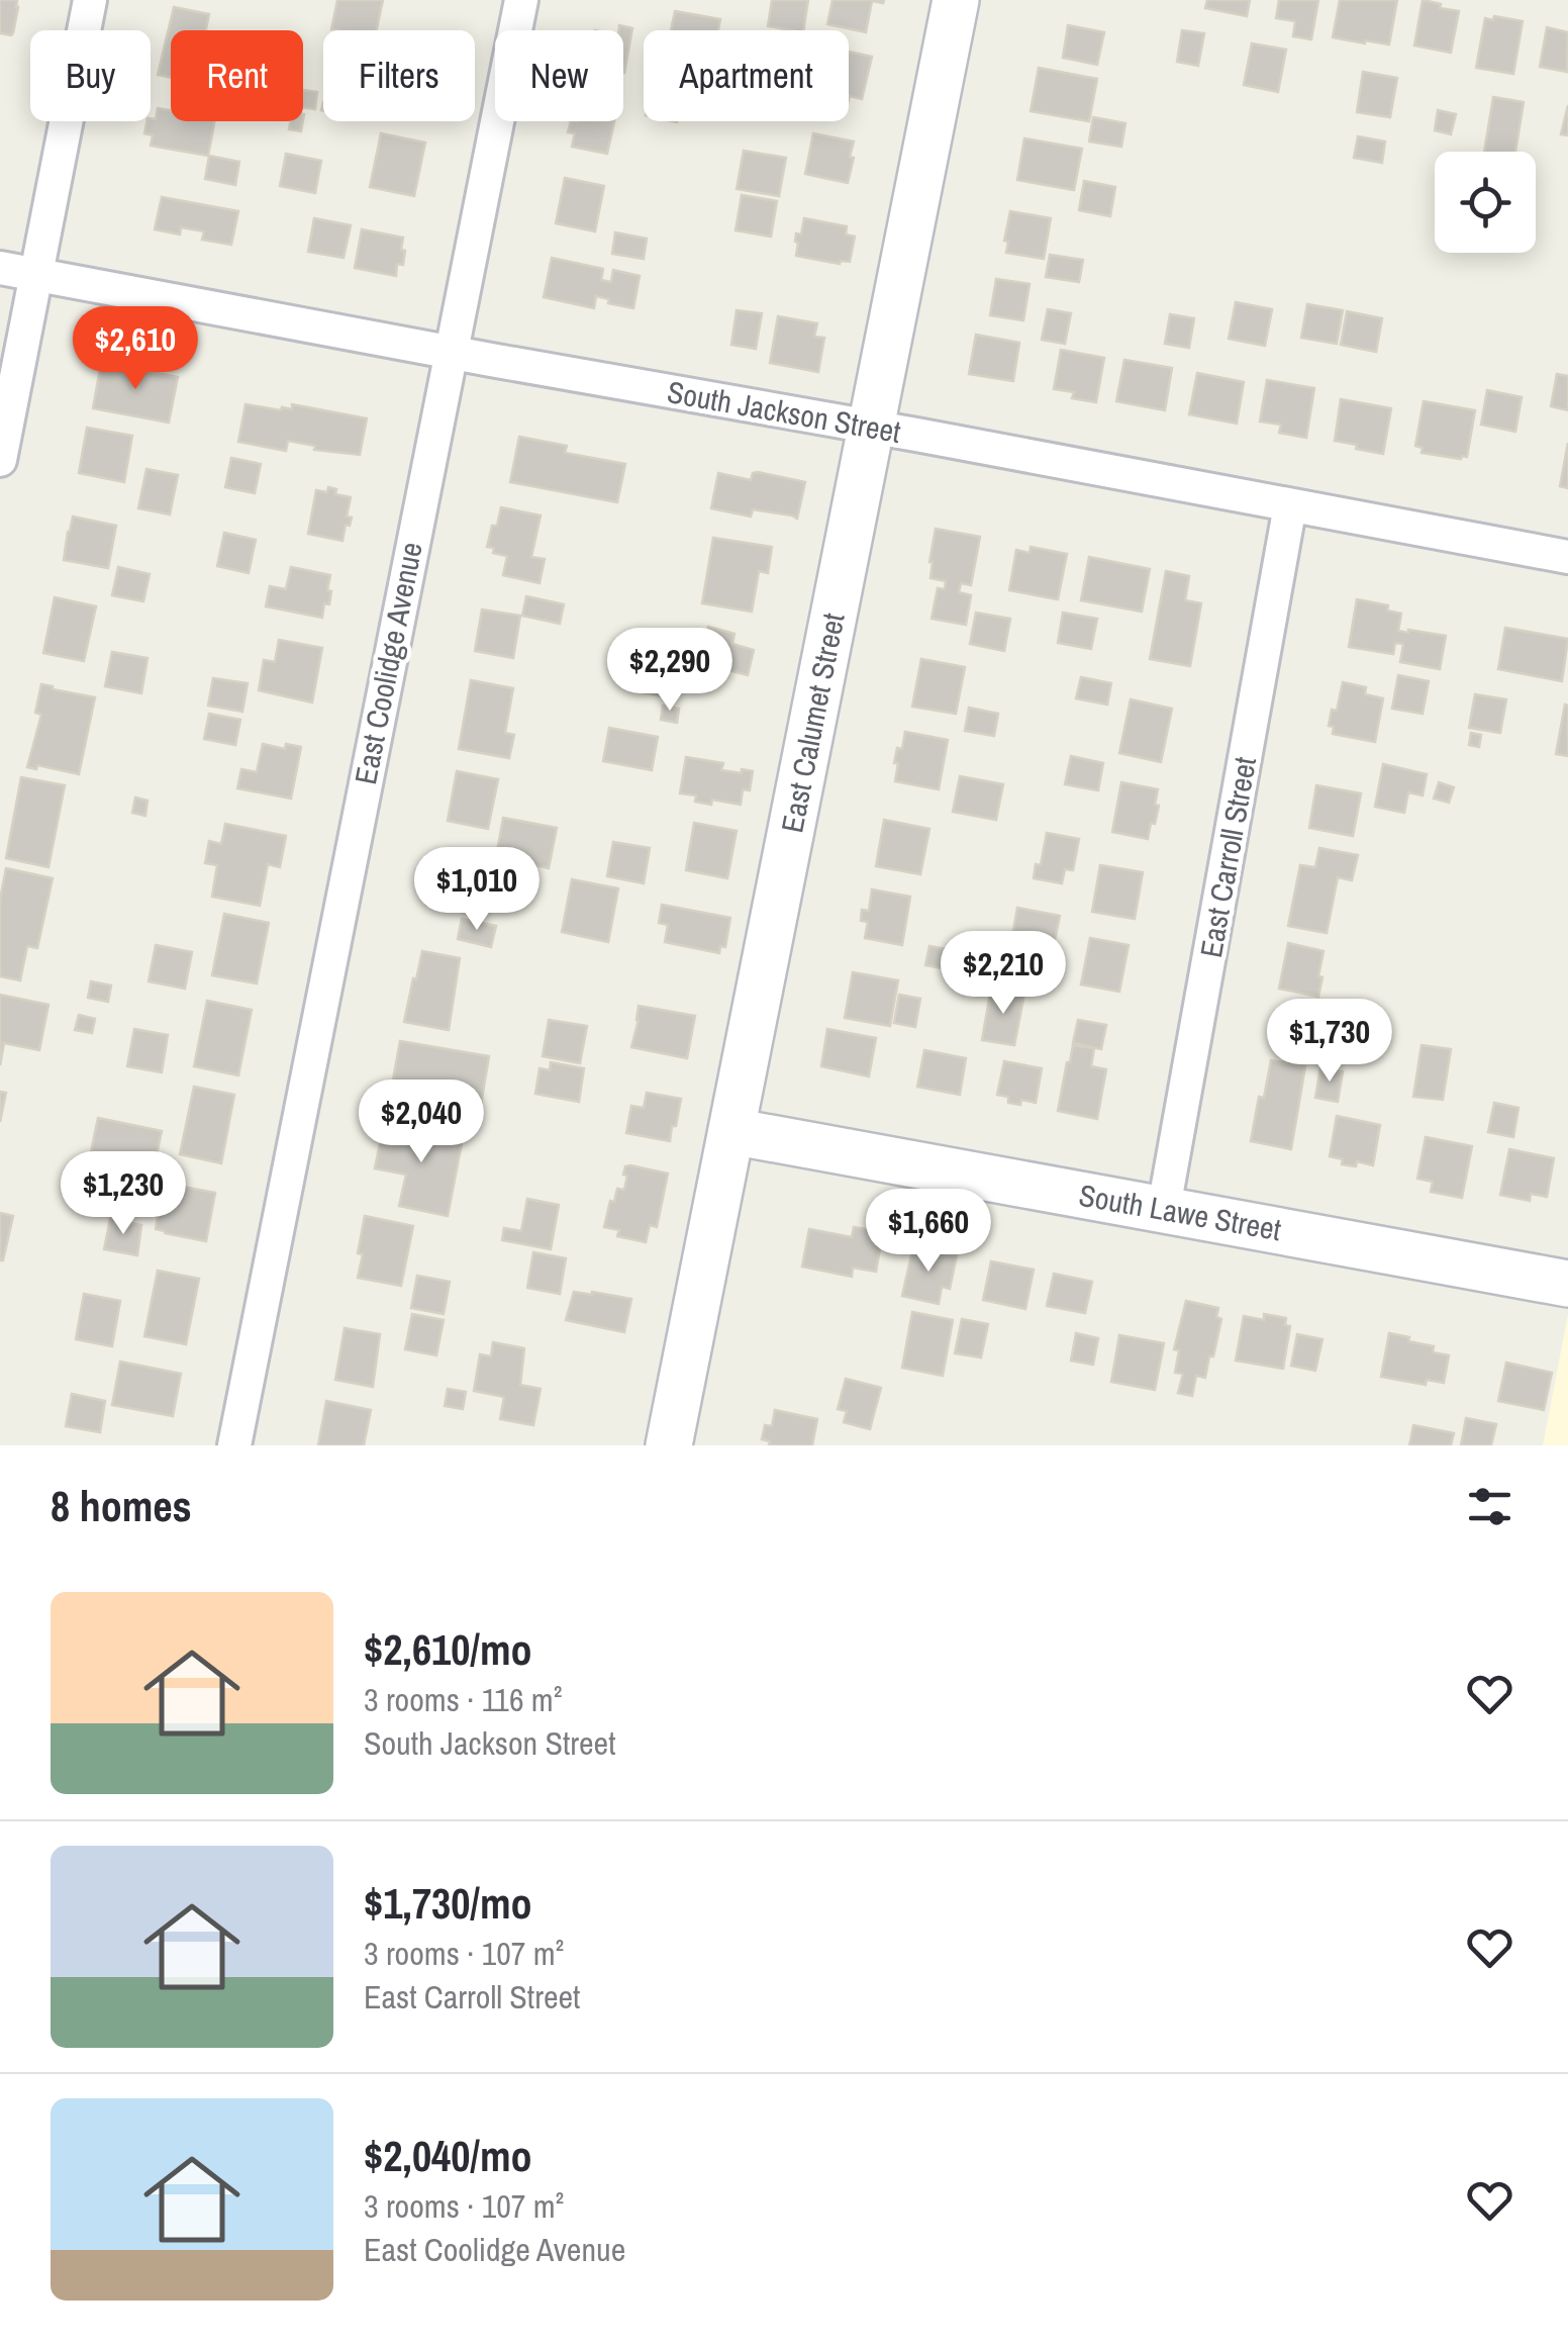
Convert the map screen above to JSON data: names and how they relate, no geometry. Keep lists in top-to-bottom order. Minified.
{"streets":{"main road":["East Calumet Street","South Lawe Street"],"street":["South Jackson Street","East Coolidge Avenue","East Carroll Street"]},"crossings":[["South Jackson Street","East Coolidge Avenue"],["South Jackson Street","East Calumet Street"],["South Jackson Street","East Carroll Street"],["East Calumet Street","South Lawe Street"],["East Carroll Street","South Lawe Street"]],"page":{"chip":["Buy","Rent","Filters","New","Apartment"],"price":["$2,610","$2,290","$1,010","$2,210","$1,730","$2,040","$1,230","$1,660"],"heading":"8 homes","list":[{"name":"$2,610/mo","note":"3 rooms · 116 m² · South Jackson Street"},{"name":"$1,730/mo","note":"3 rooms · 107 m² · East Carroll Street"},{"name":"$2,040/mo","note":"3 rooms · 107 m² · East Coolidge Avenue"}]}}
